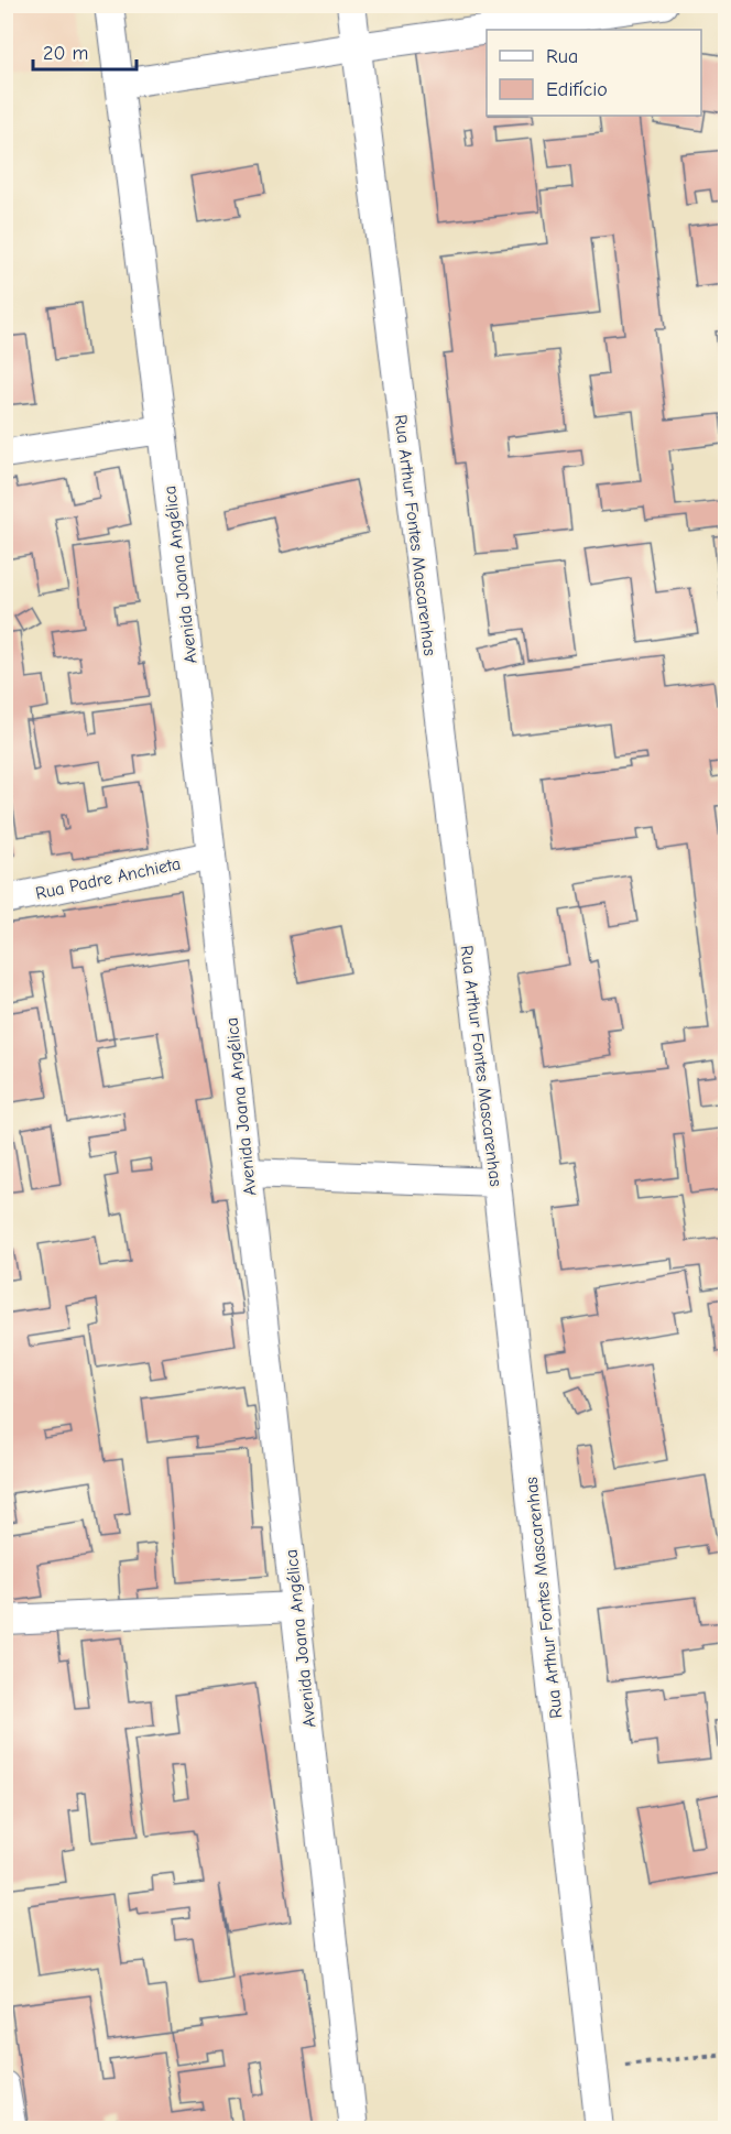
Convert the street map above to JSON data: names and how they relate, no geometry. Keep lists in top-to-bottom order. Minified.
{"streets":{"street":["Rua Arthur Fontes Mascarenhas","Avenida Joana Angélica","Rua Padre Anchieta"]},"crossings":[["Avenida Joana Angélica","Rua Padre Anchieta"]],"legend":["Rua","Edifício"],"scale_bar":"20 m"}
